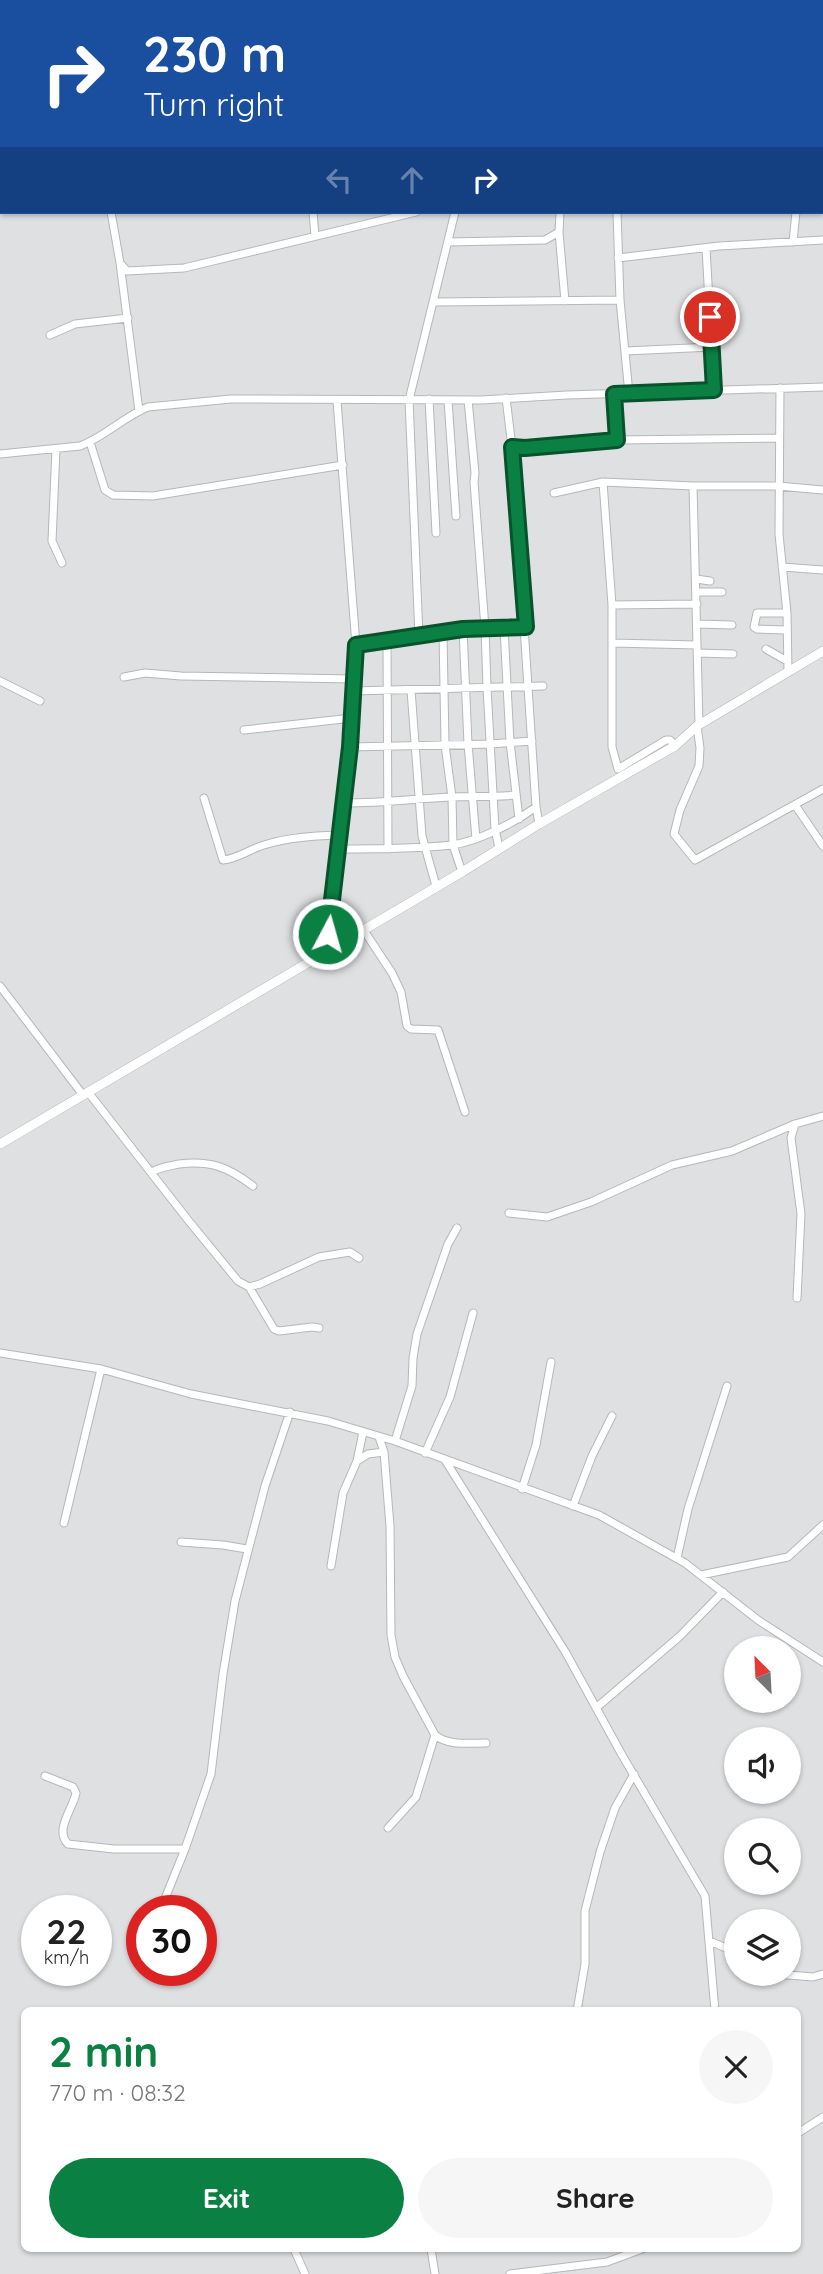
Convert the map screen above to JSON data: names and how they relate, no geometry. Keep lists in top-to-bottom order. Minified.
{"north":"top left","page":{"turn":["230 m","Turn right"],"speed":"22 km/h","limit":"30","heading":["2 min","770 m · 08:32"],"buttons":["Exit","Share"]}}
